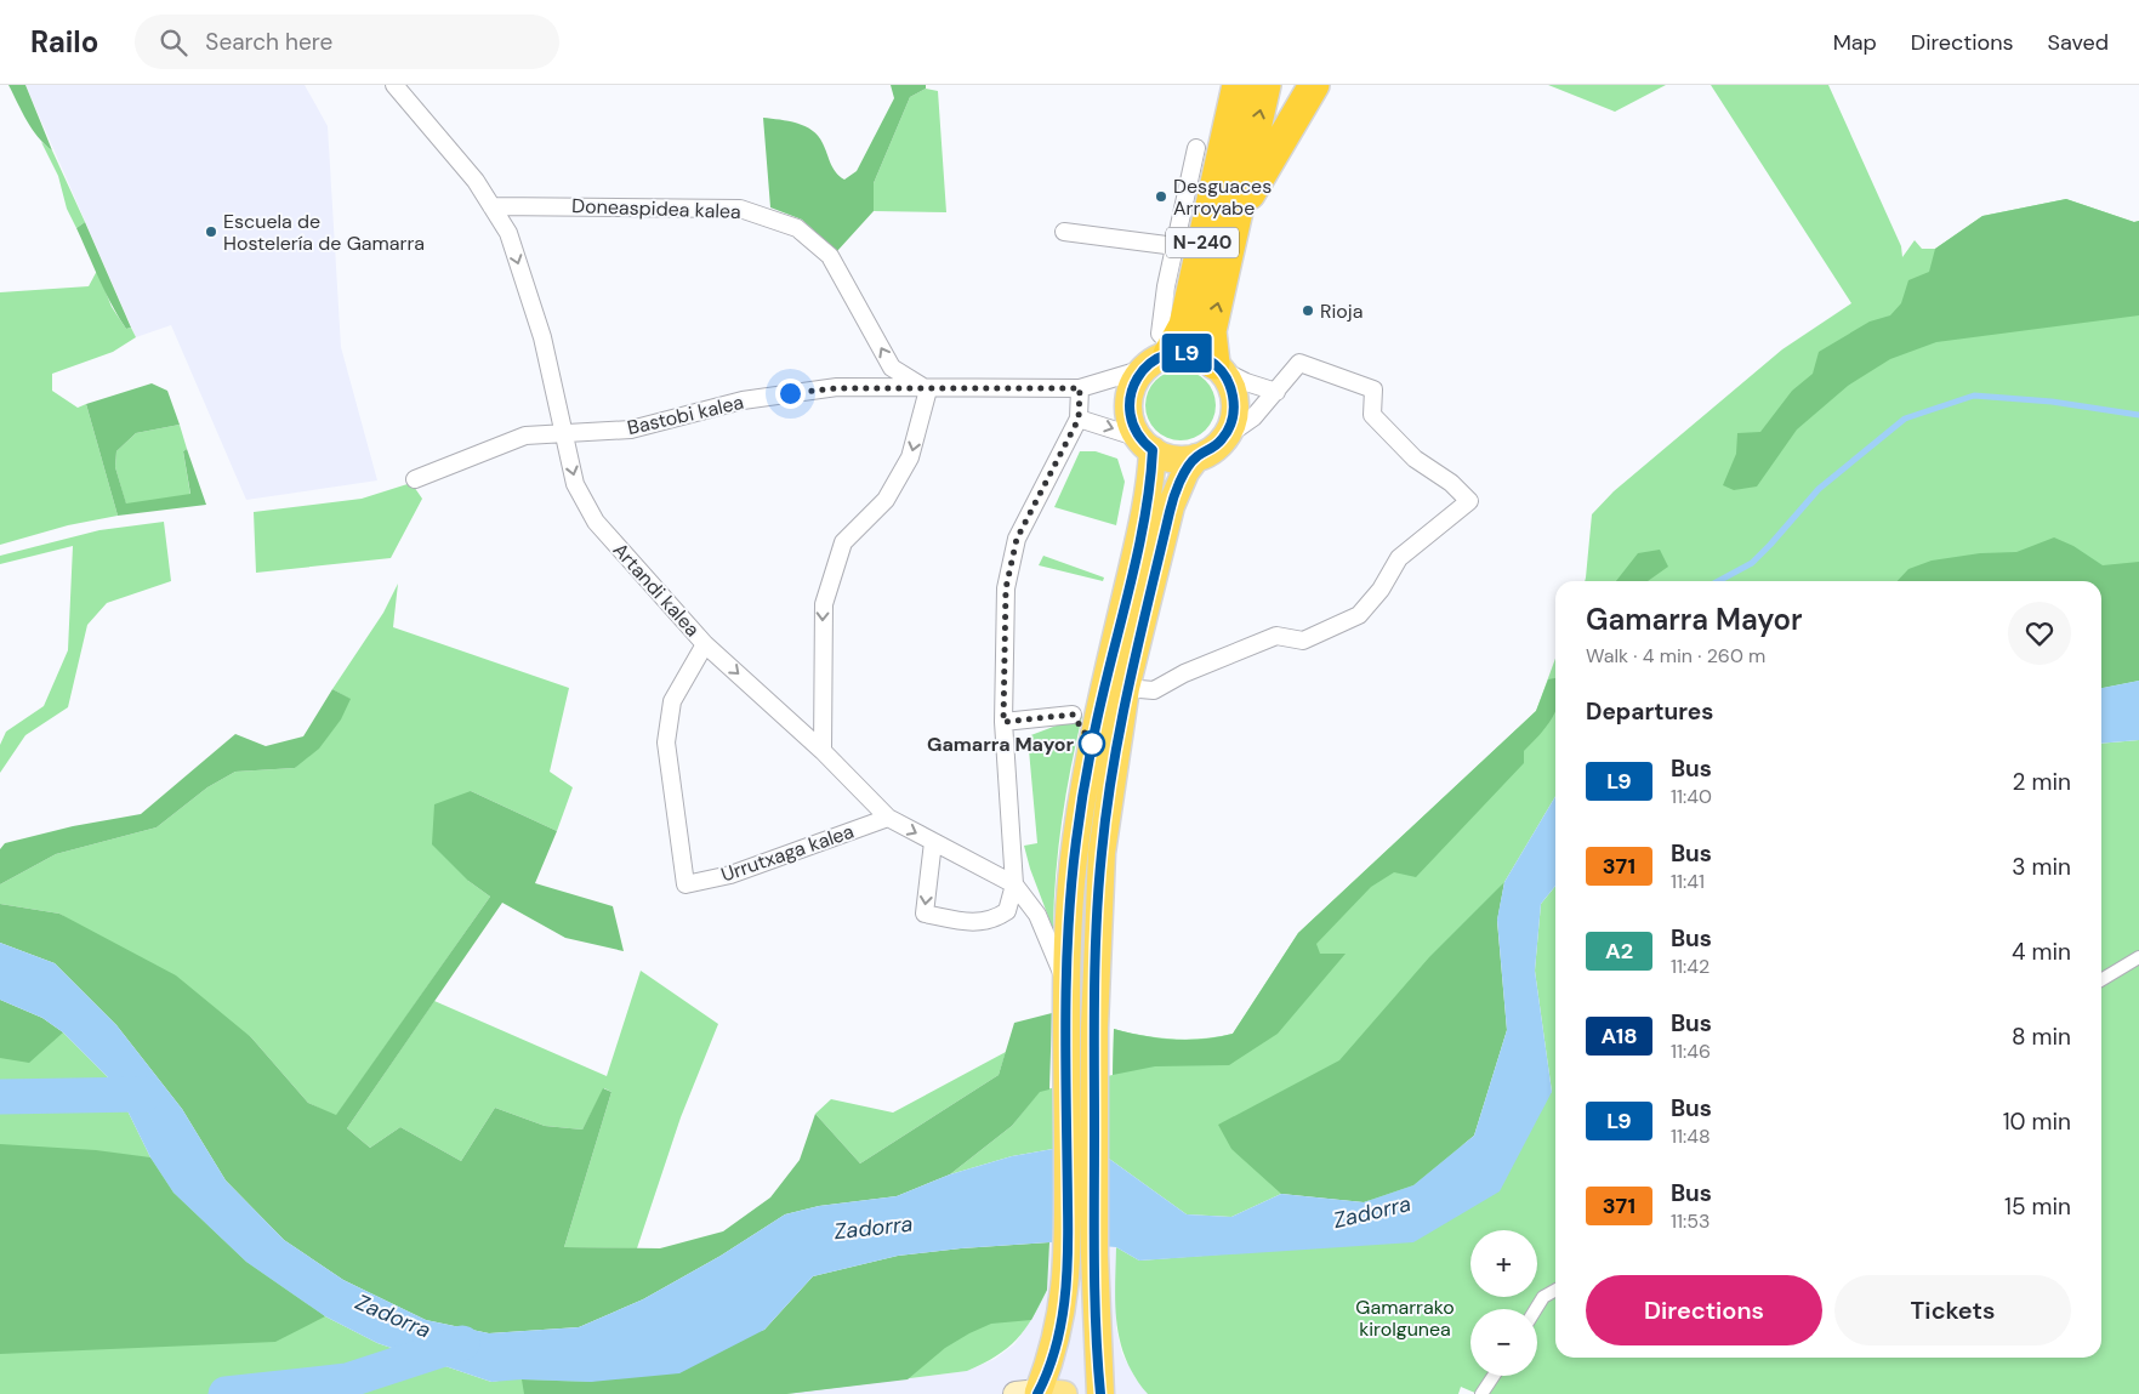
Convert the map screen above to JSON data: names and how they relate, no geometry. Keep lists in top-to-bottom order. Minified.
{"streets":{"highway":["N-240"],"street":["Doneaspidea kalea","Bastobi kalea","Artandi kalea","Urrutxaga kalea"]},"crossings":[["Doneaspidea kalea","Bastobi kalea"],["Doneaspidea kalea","Artandi kalea"],["N-240","Bastobi kalea"],["N-240","Artandi kalea"],["Bastobi kalea","Artandi kalea"],["Artandi kalea","Urrutxaga kalea"]],"one_way":["Doneaspidea kalea","Artandi kalea"],"water":["Zadorra"],"parks":["Gamarrako kirolgunea"],"places":["Desguaces Arroyabe","Escuela de Hostelería de Gamarra","Rioja","Gamarra Mayor"],"lines":["bus line L9"],"page":{"header":"Railo","search":"Search here","nav":["Map","Directions","Saved"],"on_map":"L9","heading":[["Gamarra Mayor","Walk · 4 min · 260 m"],"Departures"],"list":[{"mark":"L9","name":"Bus","note":"11:40","value":"2 min"},{"mark":"371","name":"Bus","note":"11:41","value":"3 min"},{"mark":"A2","name":"Bus","note":"11:42","value":"4 min"},{"mark":"A18","name":"Bus","note":"11:46","value":"8 min"},{"mark":"L9","name":"Bus","note":"11:48","value":"10 min"},{"mark":"371","name":"Bus","note":"11:53","value":"15 min"}],"map_buttons":["+","−"],"buttons":["Directions","Tickets"]}}
